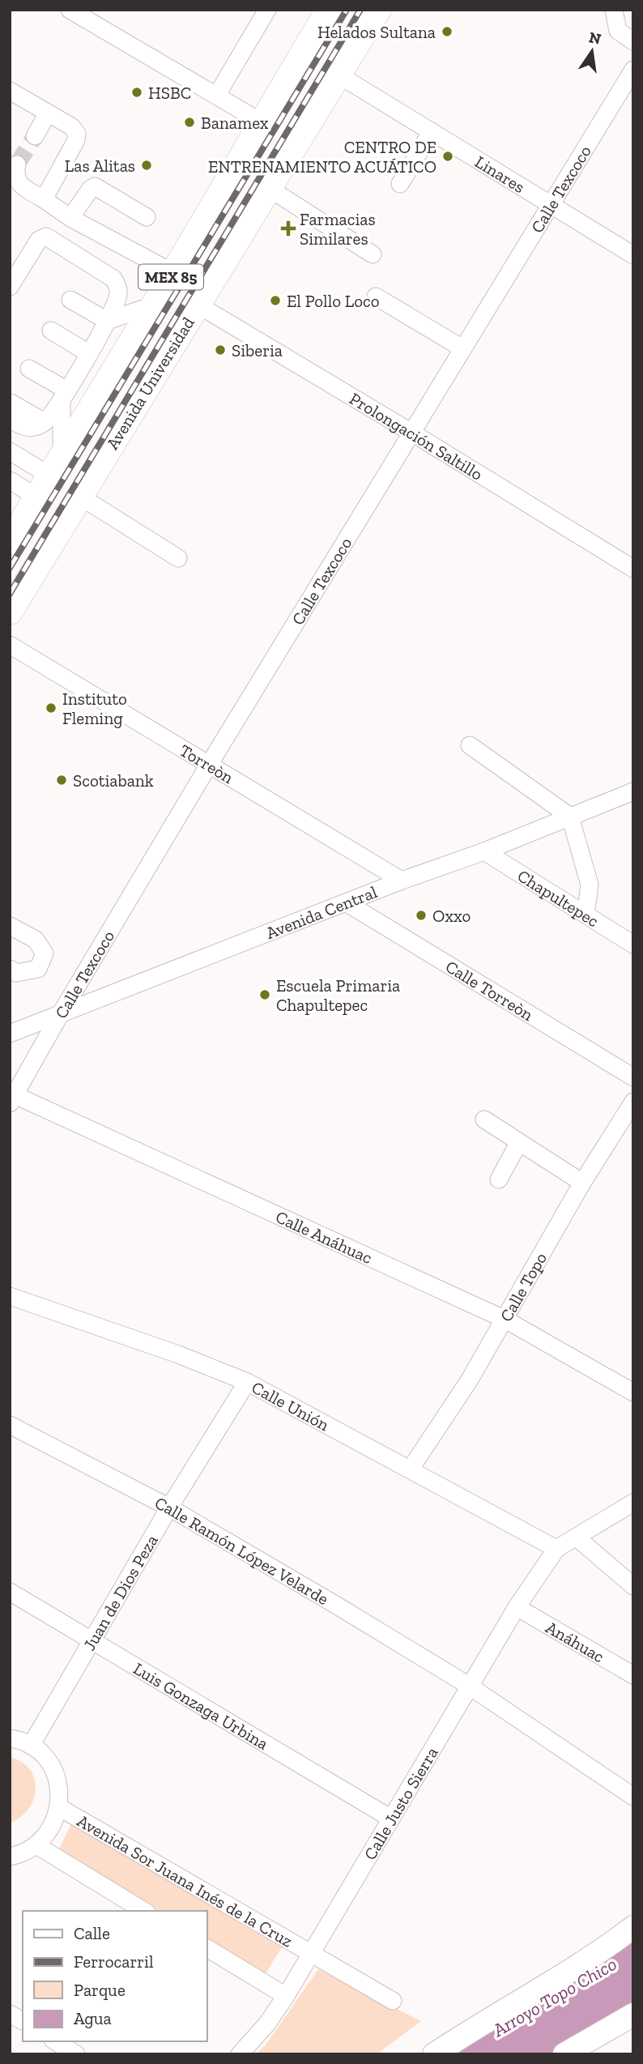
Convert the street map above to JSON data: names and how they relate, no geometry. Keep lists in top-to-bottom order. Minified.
{"streets":{"highway":["MEX 85","Avenida Universidad"],"street":["Linares","Calle Texcoco","Prolongación Saltillo","Torreòn","Chapultepec","Avenida Central","Calle Torreòn","Calle Anáhuac","Calle Topo","Calle Unión","Calle Ramón López Velarde","Juan de Dios Peza","Anáhuac","Luis Gonzaga Urbina","Calle Justo Sierra","Avenida Sor Juana Inés de la Cruz"]},"crossings":[["Linares","Calle Texcoco"],["Linares","Avenida Universidad"],["Calle Texcoco","Prolongación Saltillo"],["Calle Texcoco","Torreòn"],["Calle Texcoco","Avenida Central"],["Calle Texcoco","Calle Anáhuac"],["Avenida Universidad","Prolongación Saltillo"],["Torreòn","Avenida Central"],["Chapultepec","Avenida Central"],["Avenida Central","Calle Torreòn"],["Calle Anáhuac","Calle Topo"],["Calle Topo","Calle Unión"],["Calle Unión","Juan de Dios Peza"],["Calle Unión","Calle Justo Sierra"],["Calle Ramón López Velarde","Juan de Dios Peza"],["Calle Ramón López Velarde","Calle Justo Sierra"],["Juan de Dios Peza","Luis Gonzaga Urbina"],["Anáhuac","Calle Justo Sierra"],["Luis Gonzaga Urbina","Calle Justo Sierra"],["Calle Justo Sierra","Avenida Sor Juana Inés de la Cruz"]],"water":["Arroyo Topo Chico"],"places":{"other":["Helados Sultana","HSBC","Banamex","CENTRO DE ENTRENAMIENTO ACUÁTICO","Las Alitas","El Pollo Loco","Siberia","Instituto Fleming","Scotiabank","Oxxo","Escuela Primaria Chapultepec"],"health":["Farmacias Similares"]},"legend":["Calle","Ferrocarril","Parque","Agua"],"north":"top"}
